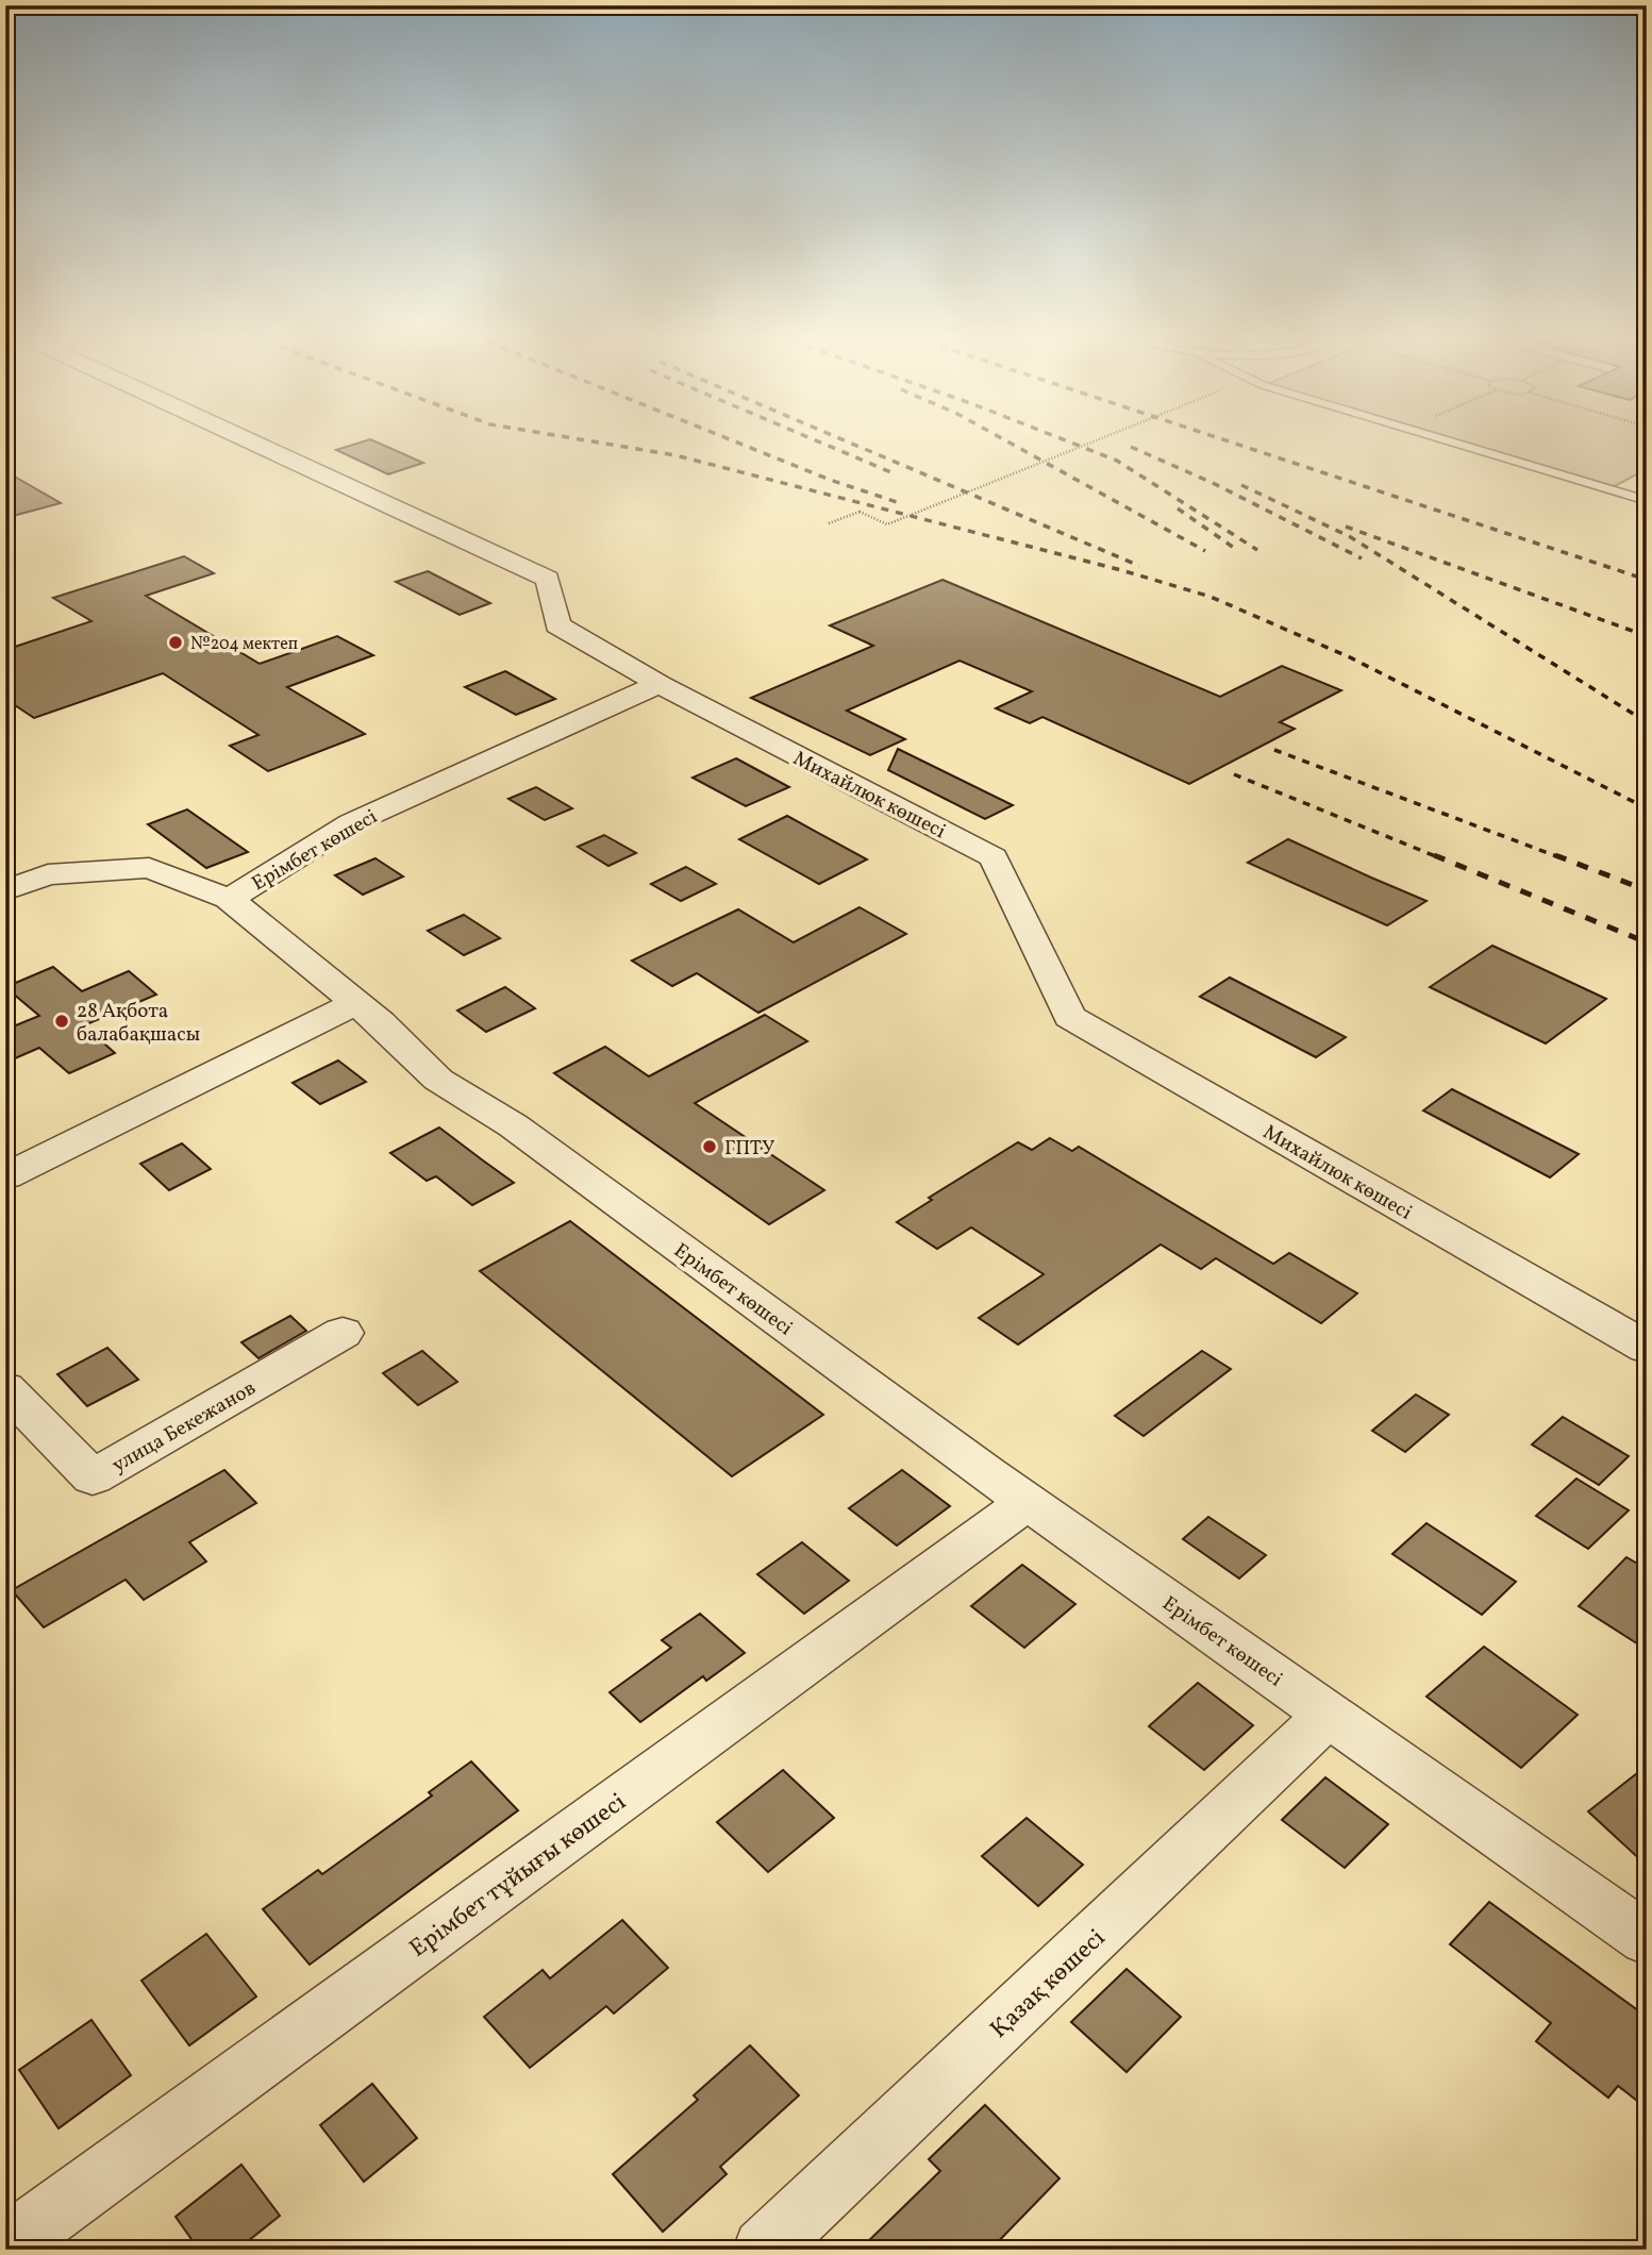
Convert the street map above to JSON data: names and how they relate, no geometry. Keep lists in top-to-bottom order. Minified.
{"streets":{"street":["Михайлюк көшесі","Ерімбет көшесі","улица Бекежанов","Ерімбет тұйығы көшесі","Қазақ көшесі"]},"crossings":[["Михайлюк көшесі","Ерімбет көшесі"],["Ерімбет көшесі","Ерімбет тұйығы көшесі"],["Ерімбет көшесі","Қазақ көшесі"]],"places":["№204 мектеп","28 Ақбота балабақшасы","ГПТУ"]}
